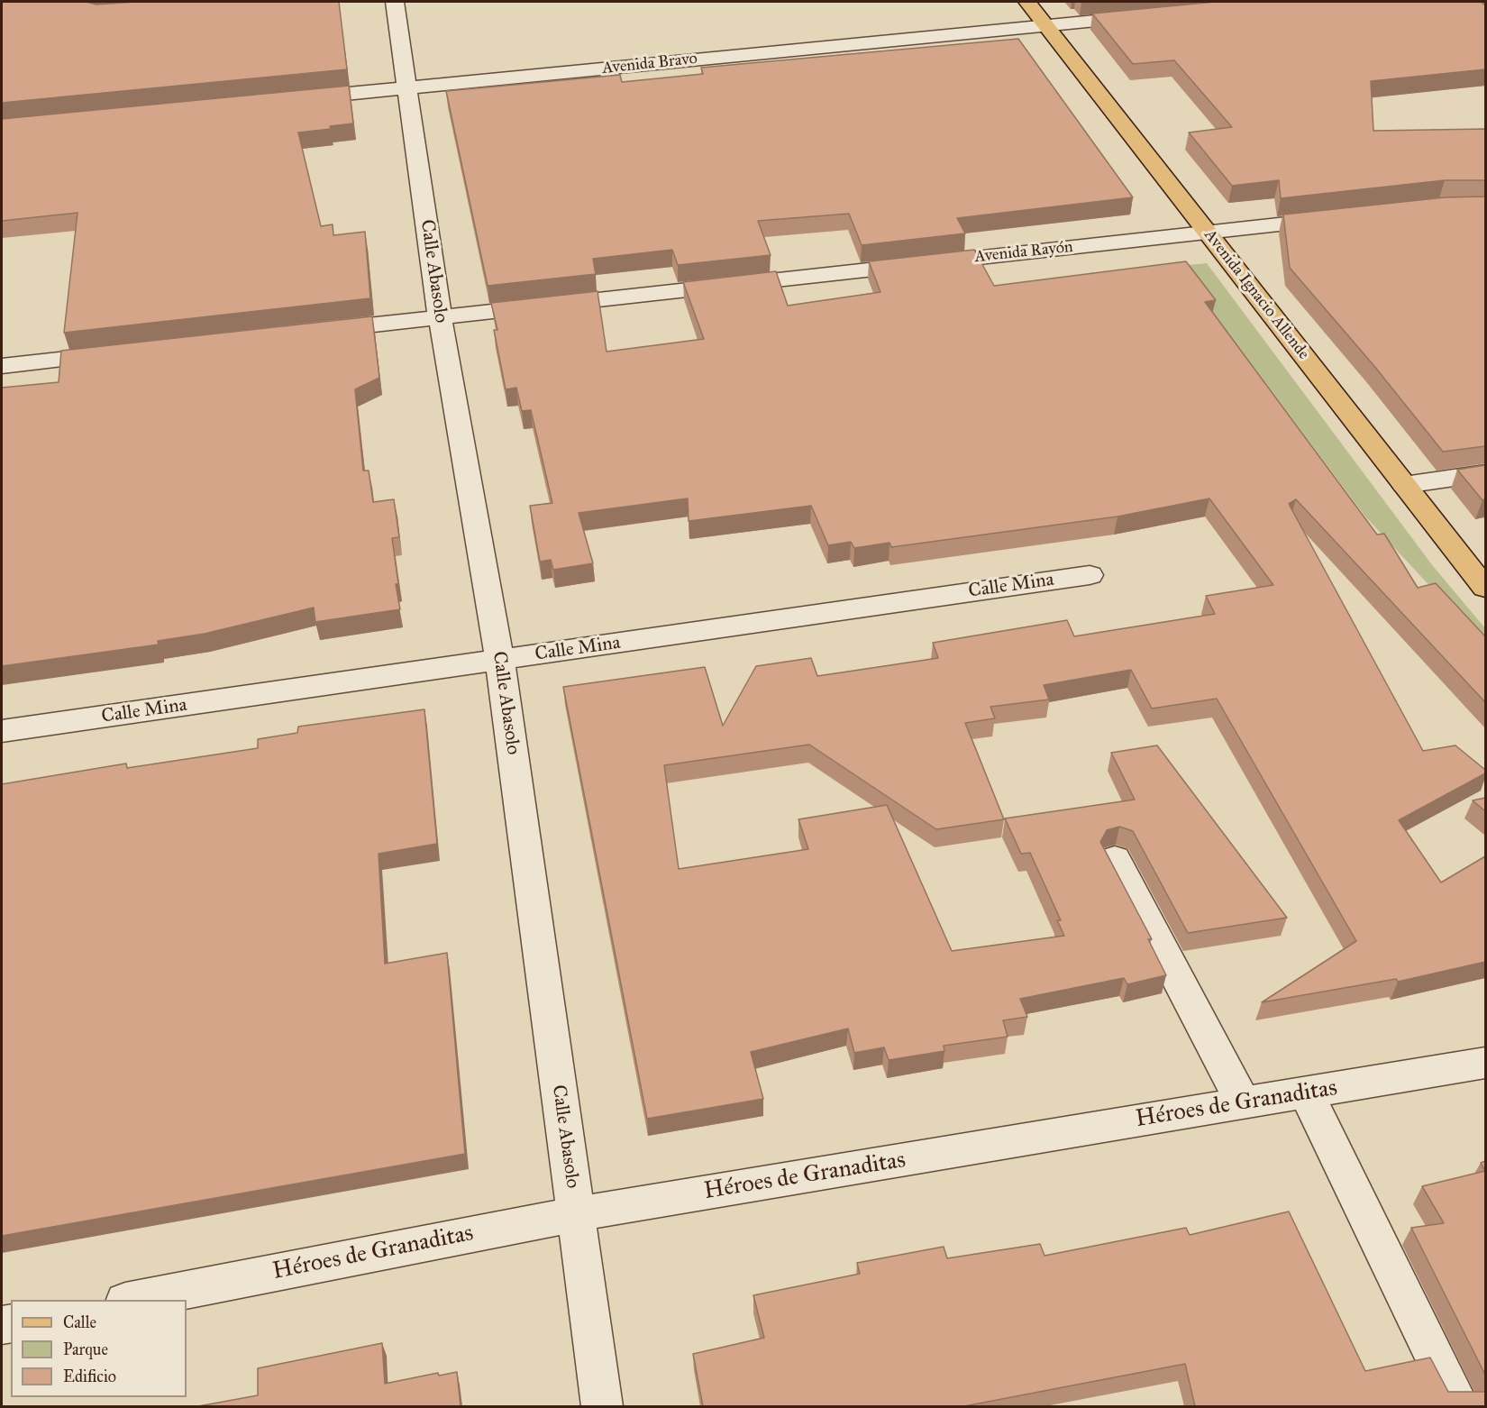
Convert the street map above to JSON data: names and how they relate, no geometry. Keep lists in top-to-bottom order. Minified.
{"streets":{"main road":["Avenida Ignacio Allende"],"street":["Avenida Bravo","Avenida Rayón","Calle Abasolo","Calle Mina","Héroes de Granaditas"]},"crossings":[["Avenida Bravo","Calle Abasolo"],["Avenida Bravo","Avenida Ignacio Allende"],["Avenida Rayón","Calle Abasolo"],["Avenida Rayón","Avenida Ignacio Allende"],["Calle Abasolo","Calle Mina"],["Calle Abasolo","Héroes de Granaditas"]],"legend":["Calle","Parque","Edificio"]}
